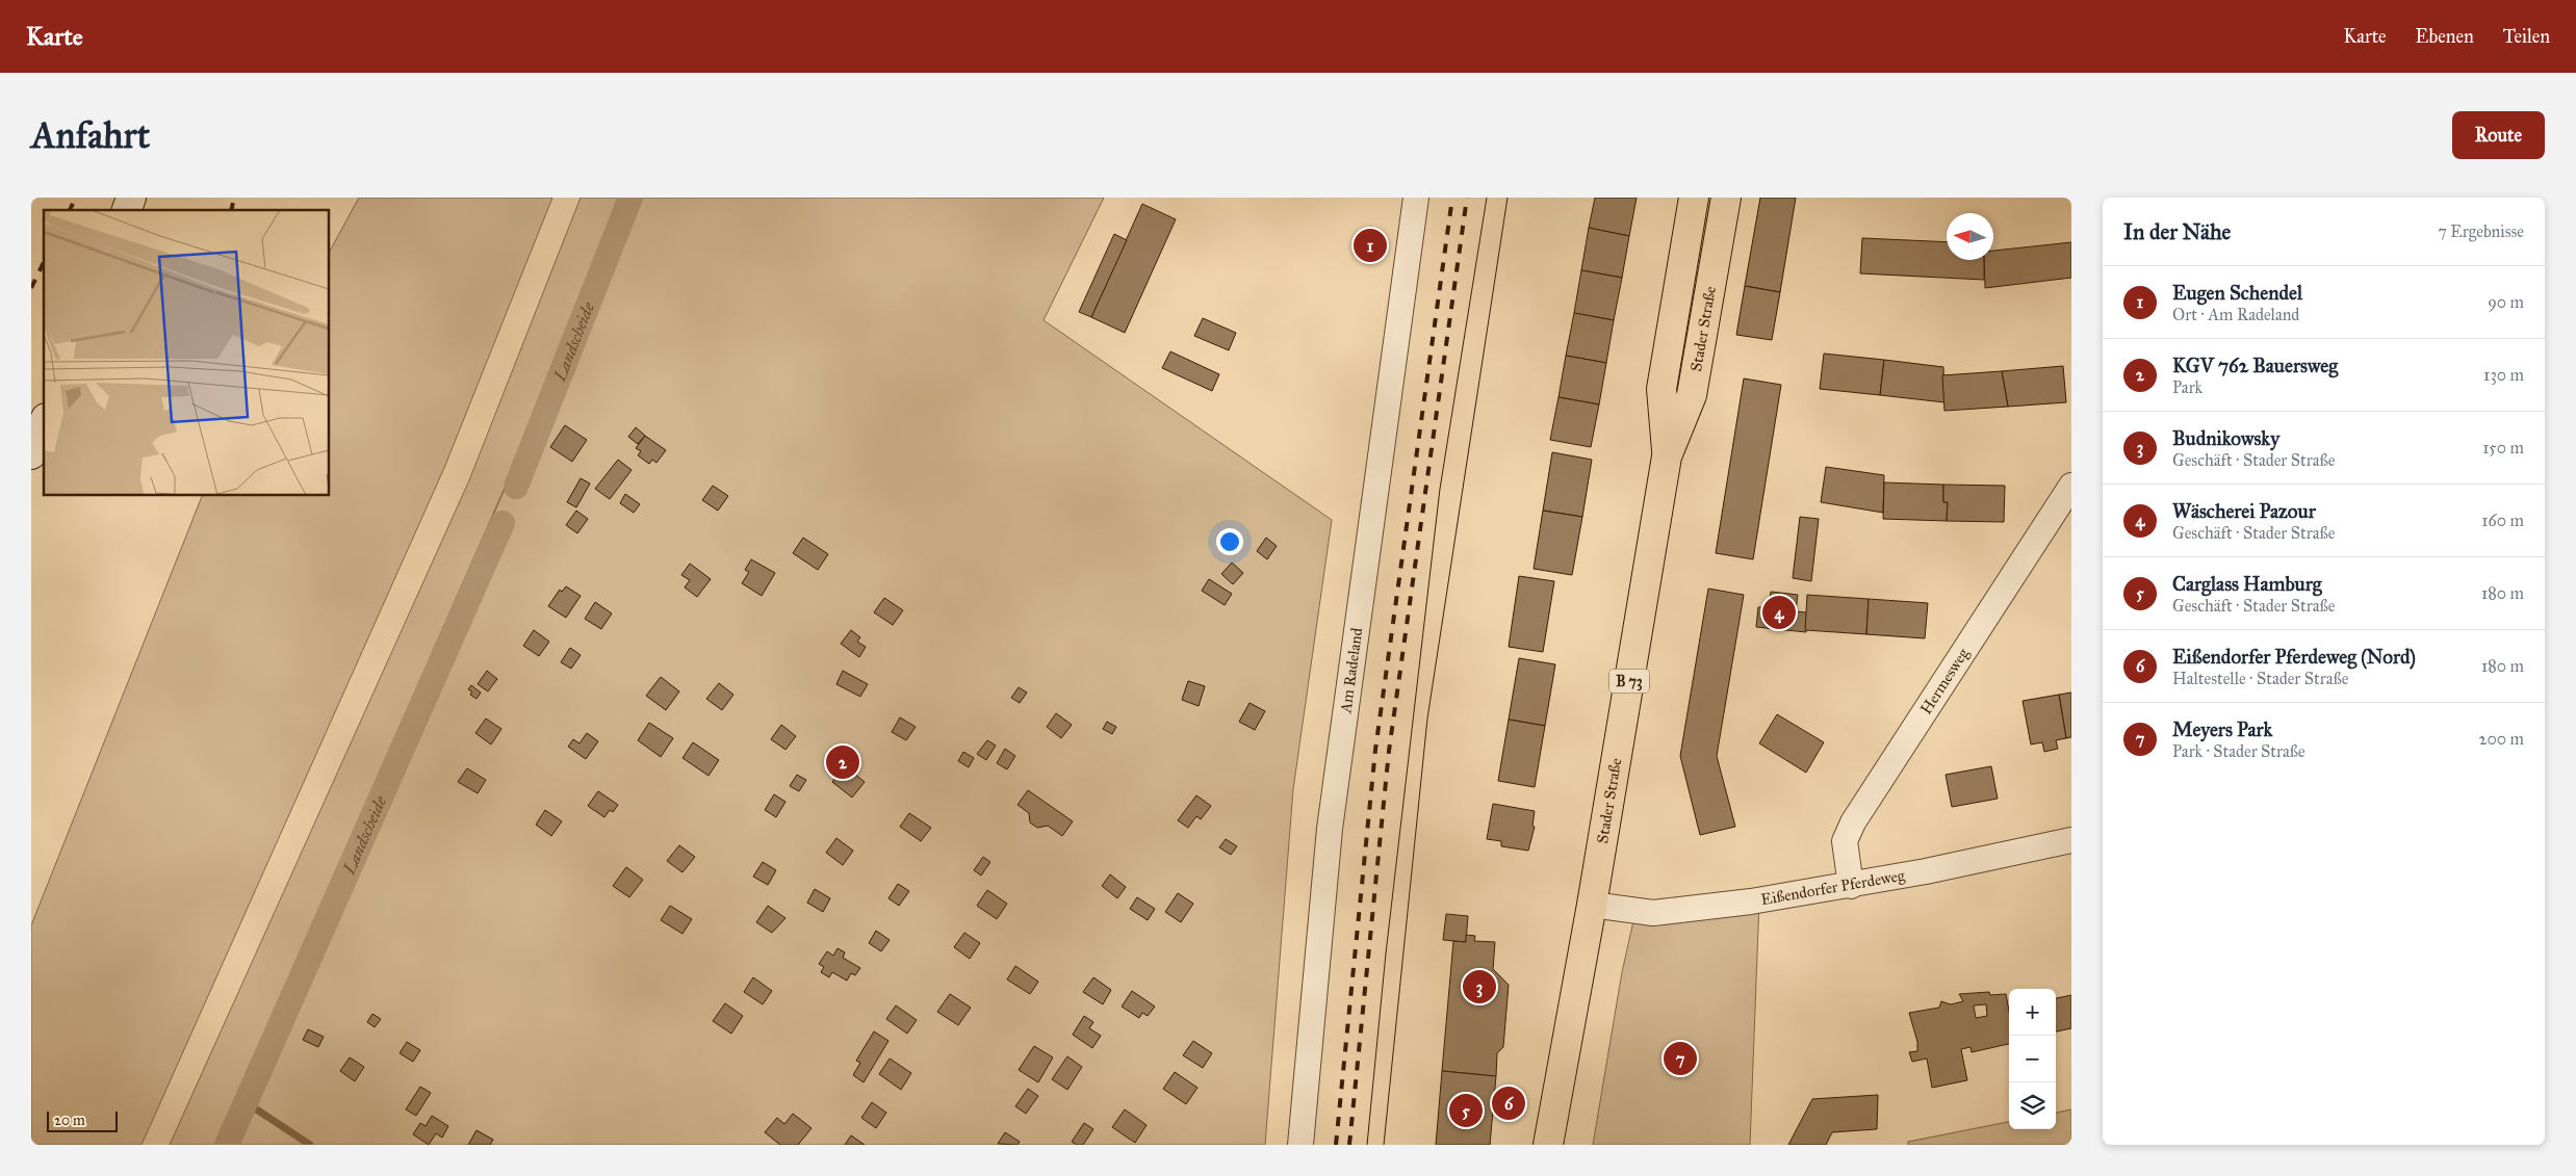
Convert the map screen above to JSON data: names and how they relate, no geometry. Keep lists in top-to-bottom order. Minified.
{"streets":{"main road":["Stader Straße","B 73"],"street":["Am Radeland","Hermesweg","Eißendorfer Pferdeweg"]},"crossings":[["Stader Straße","Eißendorfer Pferdeweg"],["Hermesweg","Eißendorfer Pferdeweg"]],"water":["Landscheide"],"scale_bar":"20 m","north":"left","page":{"header":"Karte","nav":["Karte","Ebenen","Teilen"],"buttons":"Route","title":"Anfahrt","heading":["In der Nähe","7 Ergebnisse"],"pins":["1","4","2","3","7","6","5"],"list":[{"mark":"1","name":"Eugen Schendel","note":"Ort · Am Radeland","value":"90 m"},{"mark":"2","name":"KGV 762 Bauersweg","note":"Park","value":"130 m"},{"mark":"3","name":"Budnikowsky","note":"Geschäft · Stader Straße","value":"150 m"},{"mark":"4","name":"Wäscherei Pazour","note":"Geschäft · Stader Straße","value":"160 m"},{"mark":"5","name":"Carglass Hamburg","note":"Geschäft · Stader Straße","value":"180 m"},{"mark":"6","name":"Eißendorfer Pferdeweg (Nord)","note":"Haltestelle · Stader Straße","value":"180 m"},{"mark":"7","name":"Meyers Park","note":"Park · Stader Straße","value":"200 m"}],"map_buttons":["+","−"],"scale":"20 m"}}
